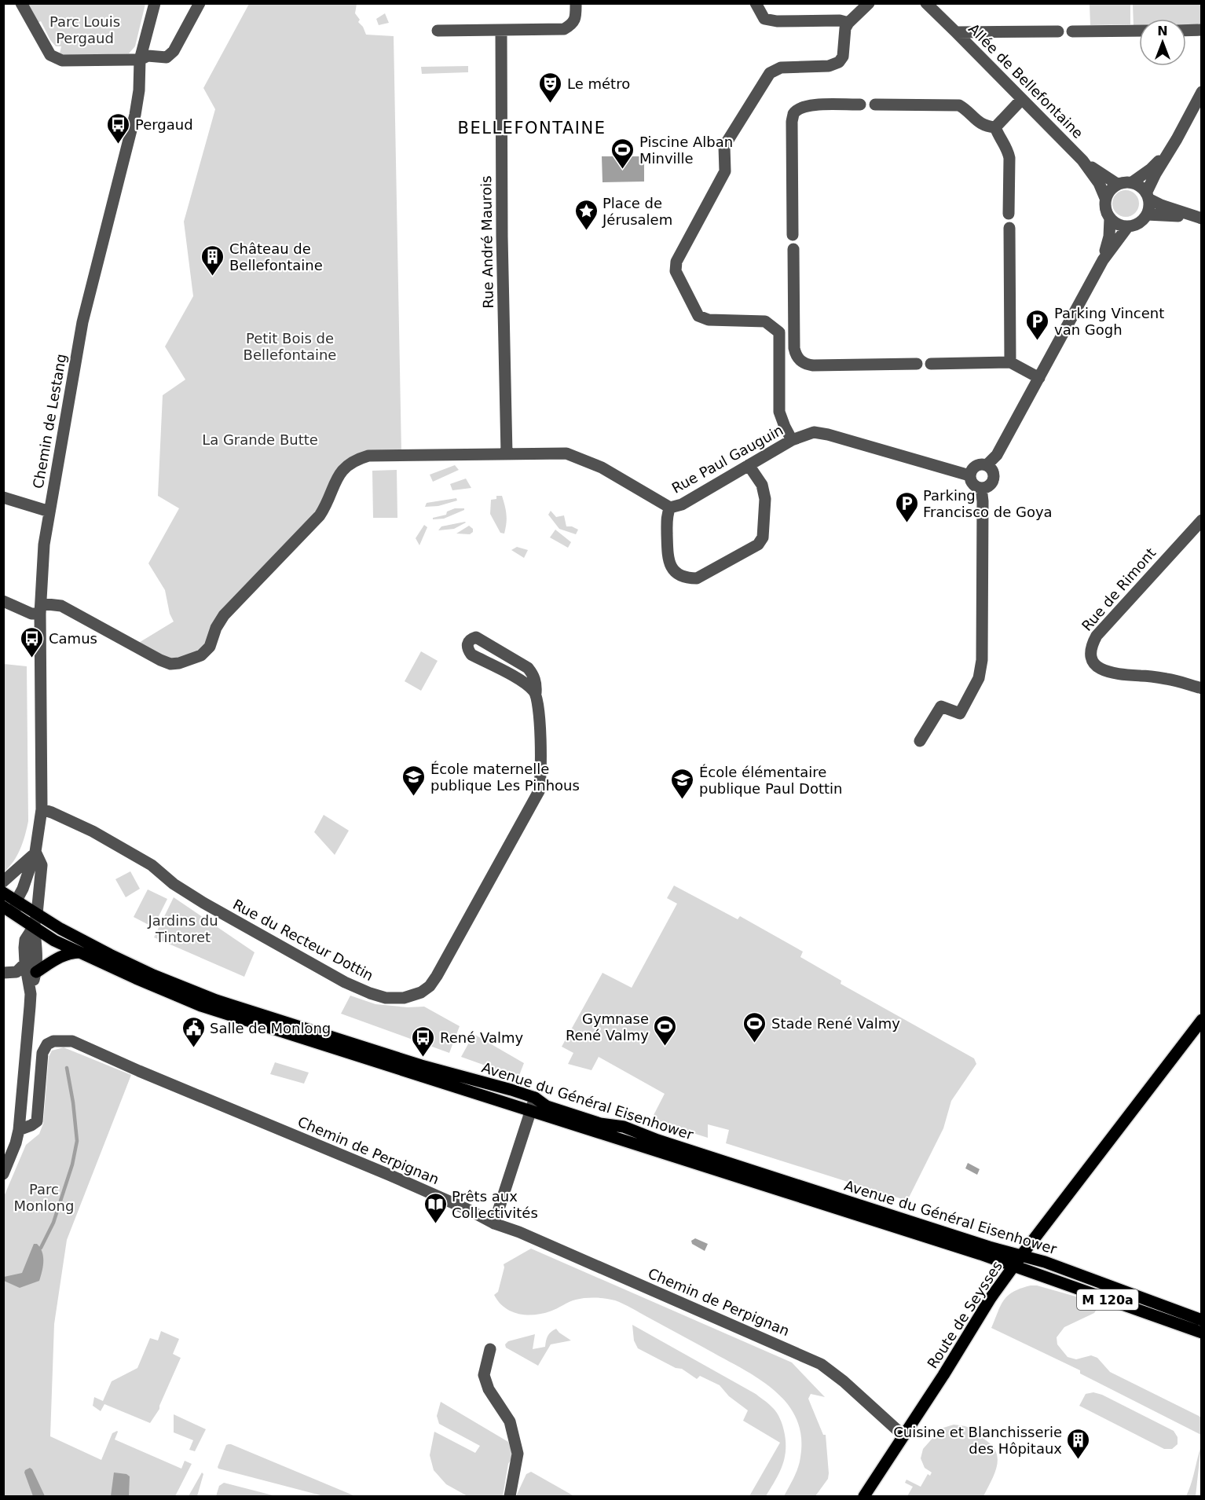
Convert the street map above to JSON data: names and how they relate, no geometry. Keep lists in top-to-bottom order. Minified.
{"streets":{"main road":["Avenue du Général Eisenhower","M 120a","Route de Seysses"],"street":["Allée de Bellefontaine","Rue André Maurois","Chemin de Lestang","Rue Paul Gauguin","Rue de Rimont","Rue du Recteur Dottin","Chemin de Perpignan"]},"crossings":[["Rue André Maurois","Rue Paul Gauguin"],["Chemin de Lestang","Rue Paul Gauguin"],["Chemin de Lestang","Rue du Recteur Dottin"],["Chemin de Lestang","Avenue du Général Eisenhower"],["Chemin de Lestang","Chemin de Perpignan"],["Avenue du Général Eisenhower","Route de Seysses"],["Chemin de Perpignan","Route de Seysses"]],"districts":["BELLEFONTAINE"],"parks":["Parc Louis Pergaud","Petit Bois de Bellefontaine","La Grande Butte","Jardins du Tintoret","Parc Monlong"],"places":{"theatre":["Le métro"],"bus stop":["Pergaud","Camus","René Valmy"],"sports":["Piscine Alban Minville","Stade René Valmy","Gymnase René Valmy"],"place":["Place de Jérusalem"],"building":["Château de Bellefontaine","Cuisine et Blanchisserie des Hôpitaux"],"parking":["Parking Vincent van Gogh","Parking Francisco de Goya"],"school or university":["École maternelle publique Les Pinhous","École élémentaire publique Paul Dottin"],"public building":["Salle de Monlong"],"library":["Prêts aux Collectivités"]},"north":"top"}
